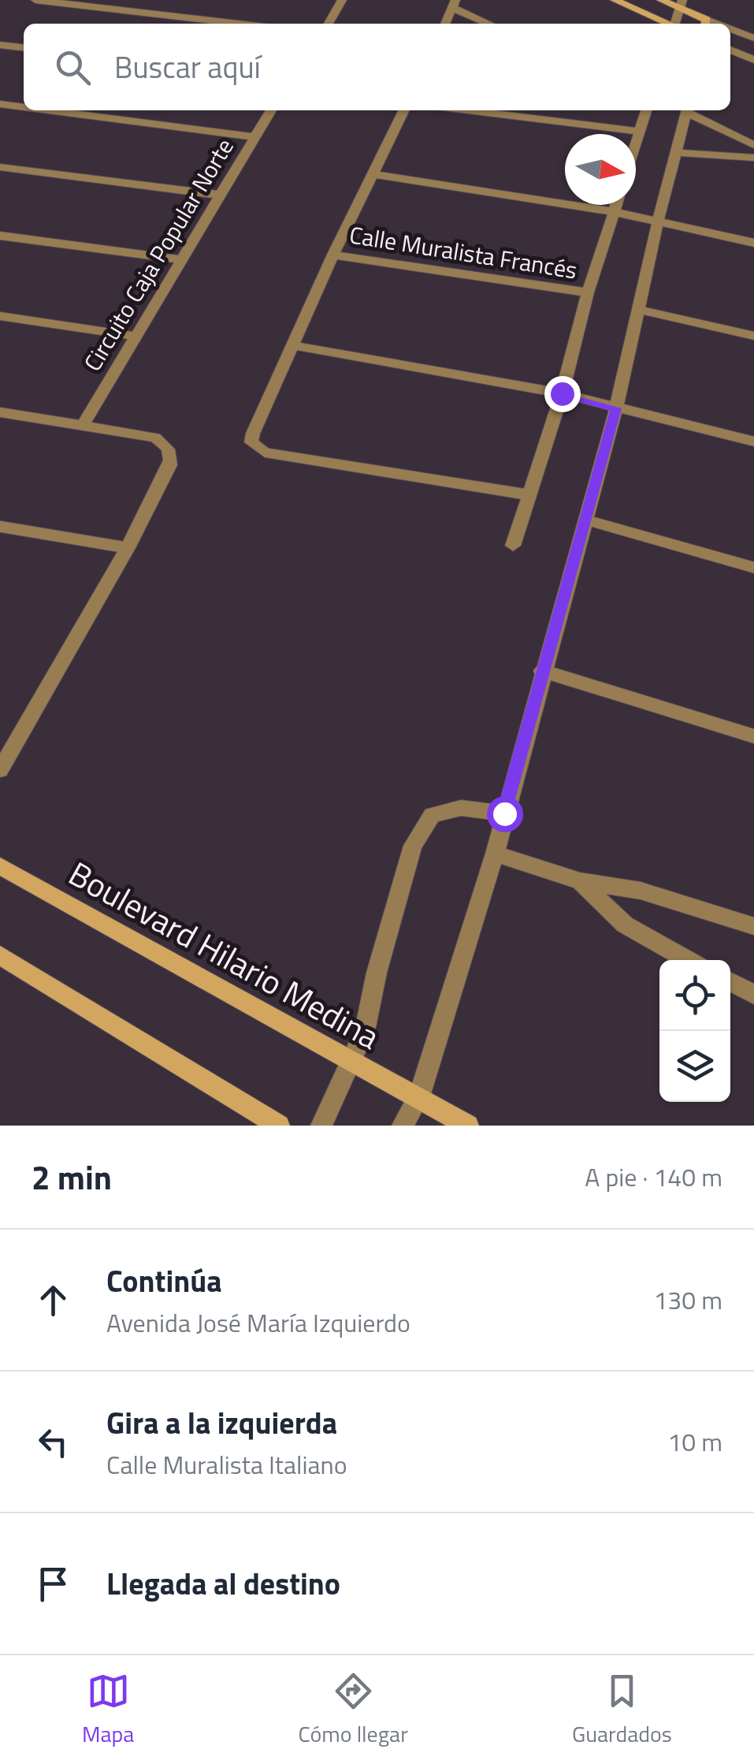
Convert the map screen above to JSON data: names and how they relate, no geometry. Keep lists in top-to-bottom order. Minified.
{"streets":{"street":["Calle Muralista Francés","Circuito Caja Popular Norte","Boulevard Hilario Medina"]},"north":"right","page":{"search":"Buscar aquí","heading":["2 min","A pie · 140 m"],"list":[["Continúa","Avenida José María Izquierdo","130 m"],["Gira a la izquierda","Calle Muralista Italiano","10 m"],"Llegada al destino"],"nav":["Mapa","Cómo llegar","Guardados"]}}
